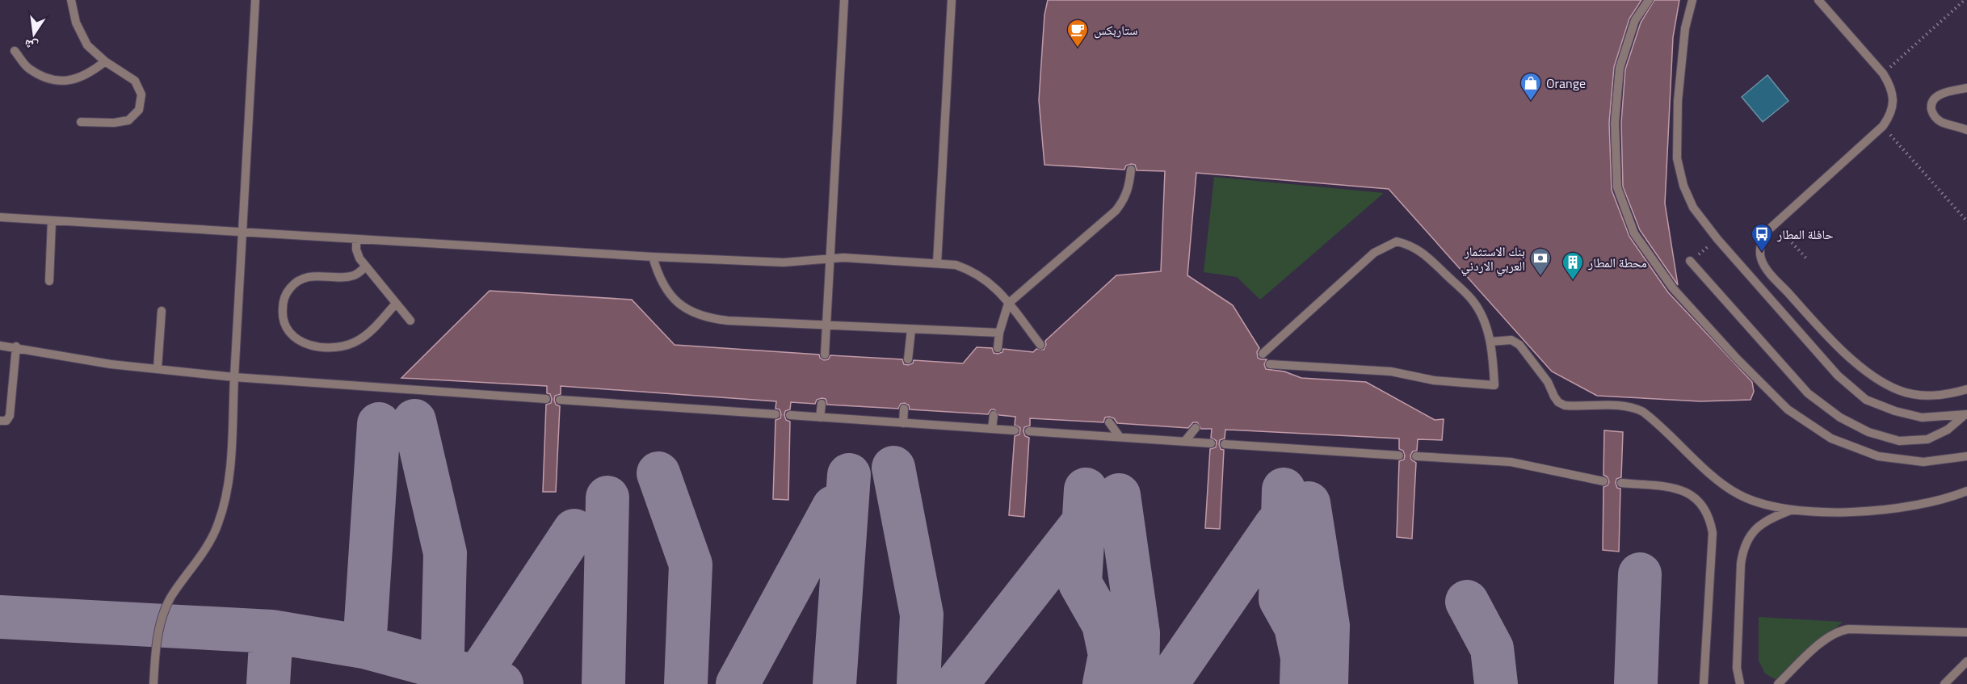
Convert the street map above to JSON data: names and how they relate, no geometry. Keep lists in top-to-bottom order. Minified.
{"places":{"cafe":["ستاربكس"],"shop":["Orange"],"bus stop":["حافلة المطار"],"bank":["بنك الاستثمار العربي الاردني"],"building":["محطة المطار"]},"north":"bottom"}
